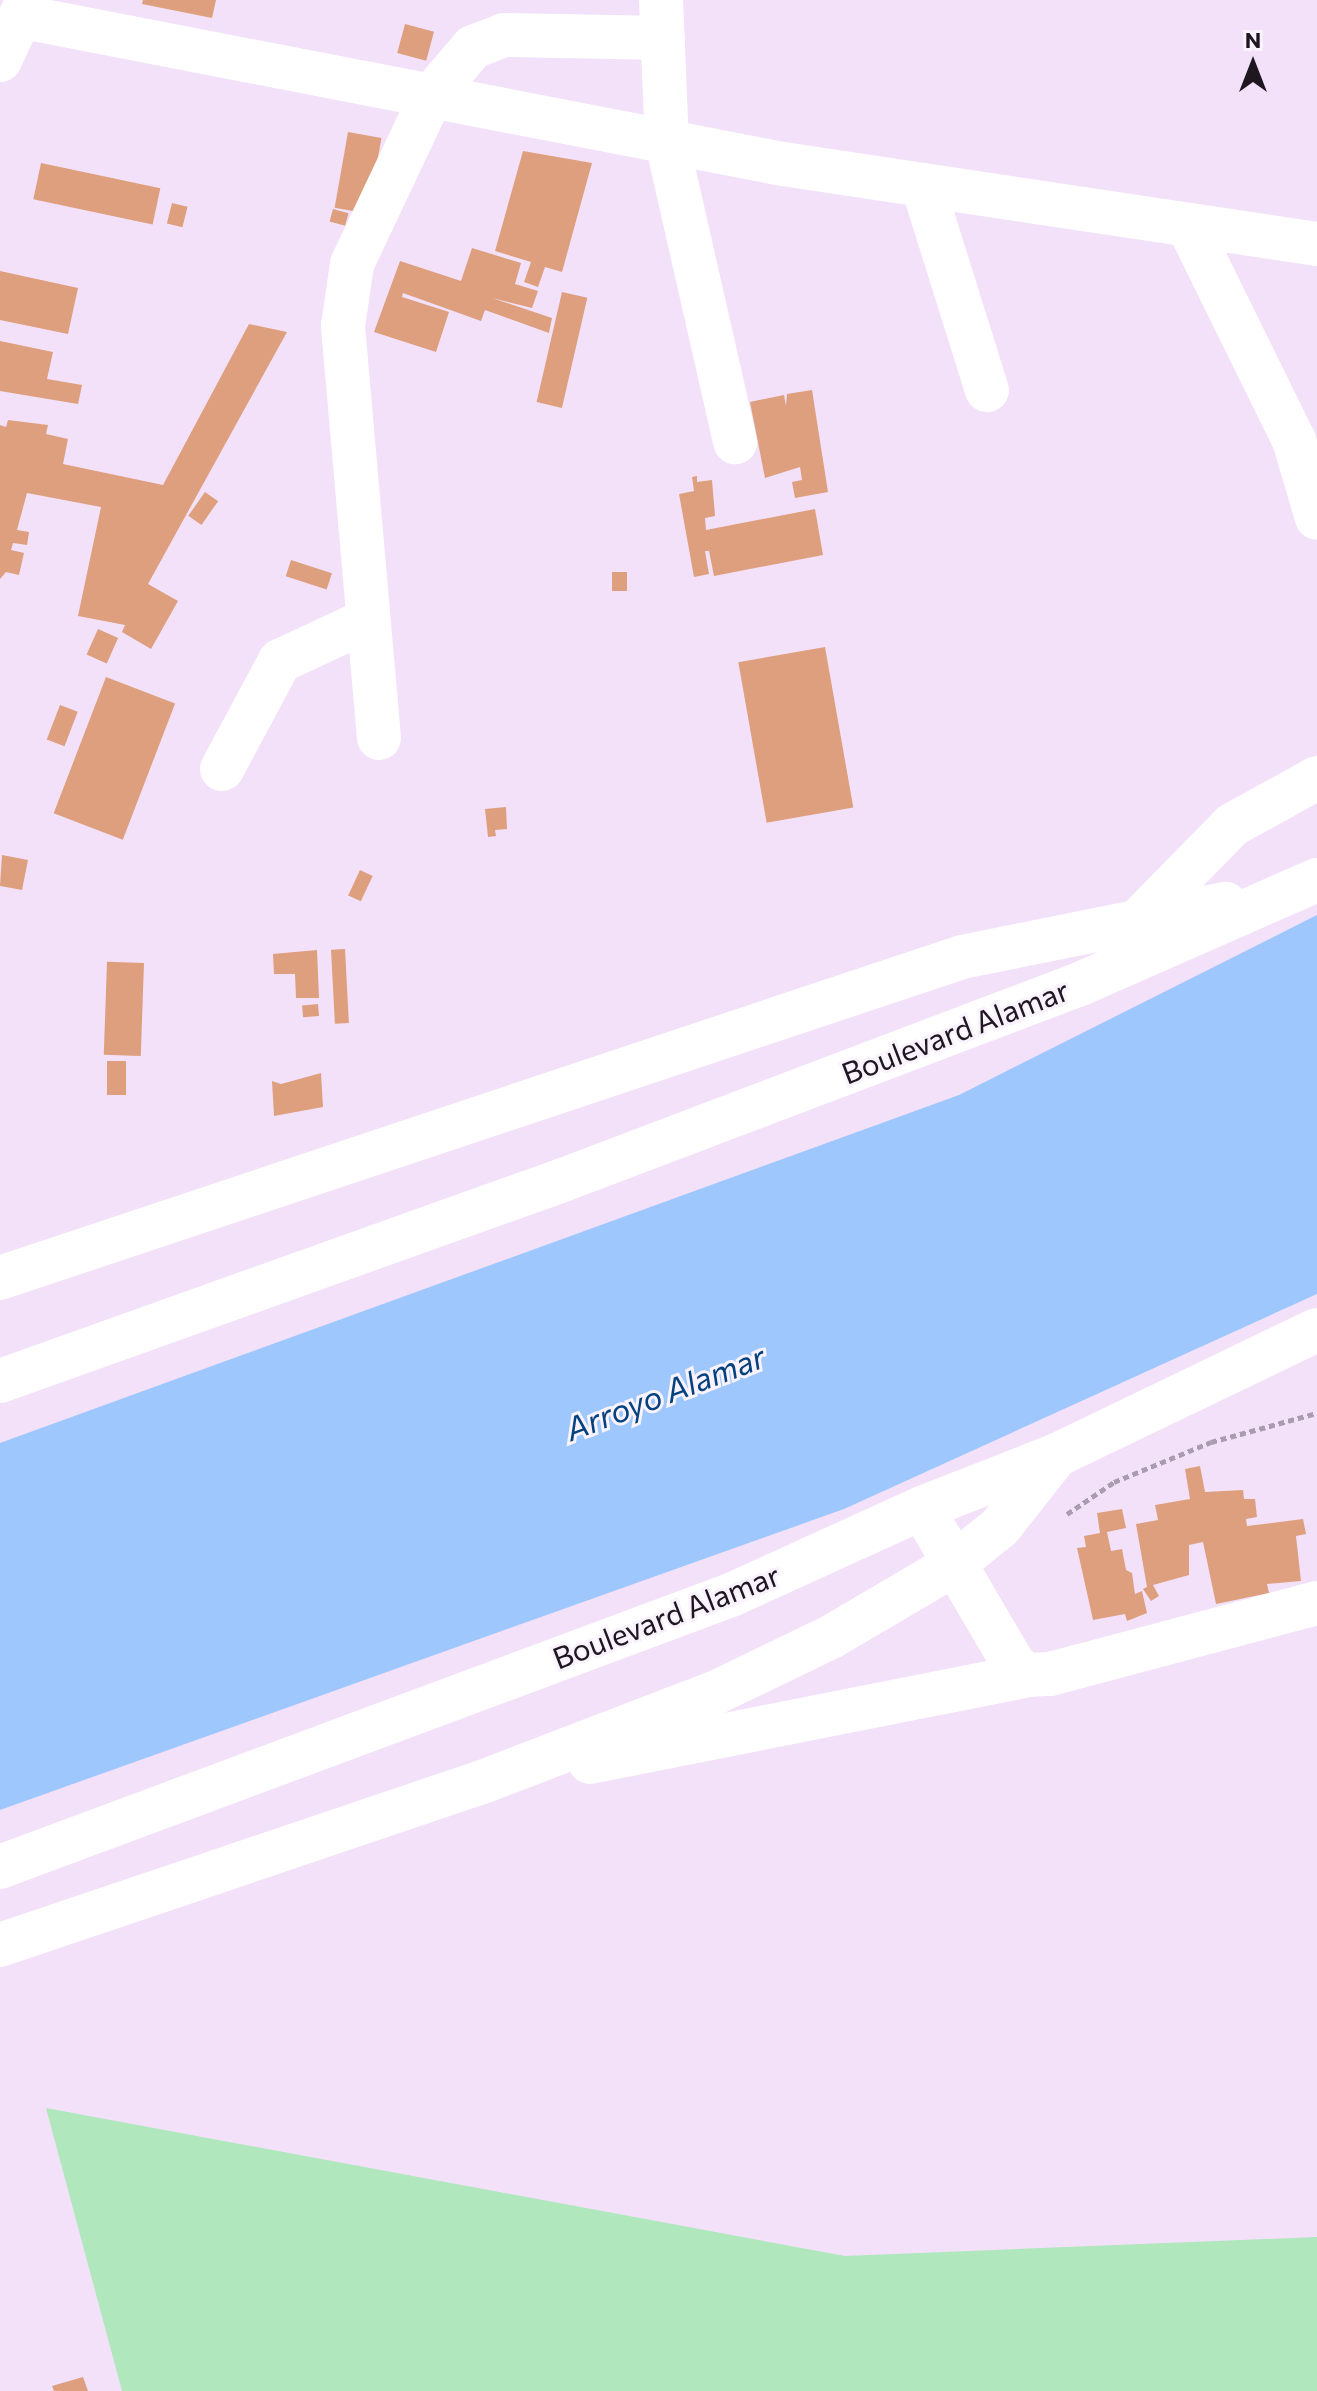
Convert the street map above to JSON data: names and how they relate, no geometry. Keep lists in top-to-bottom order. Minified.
{"streets":{"main road":["Boulevard Alamar"]},"water":["Arroyo Alamar"],"north":"top"}
